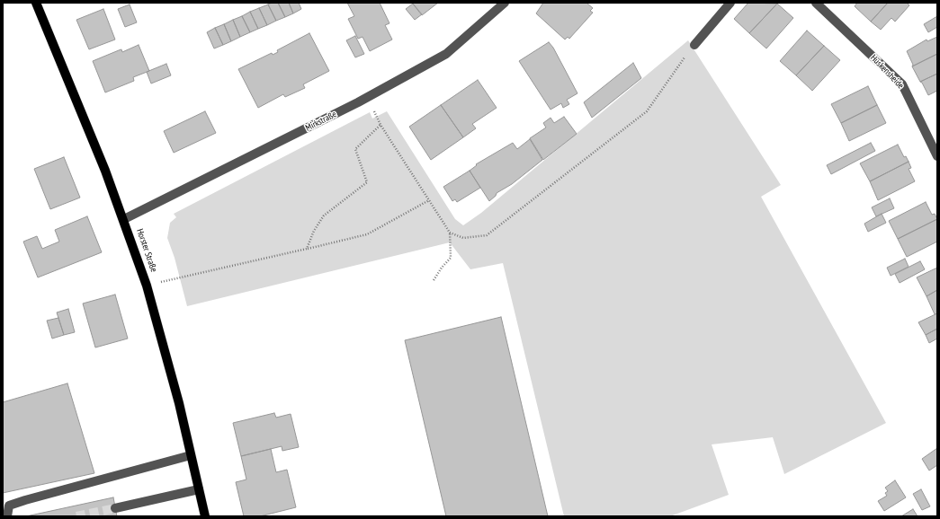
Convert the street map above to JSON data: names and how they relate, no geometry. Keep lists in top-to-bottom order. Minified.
{"streets":{"main road":["Horster Straße"],"street":["Hüskensheide","Mirkstraße"]},"crossings":[["Mirkstraße","Horster Straße"]]}
